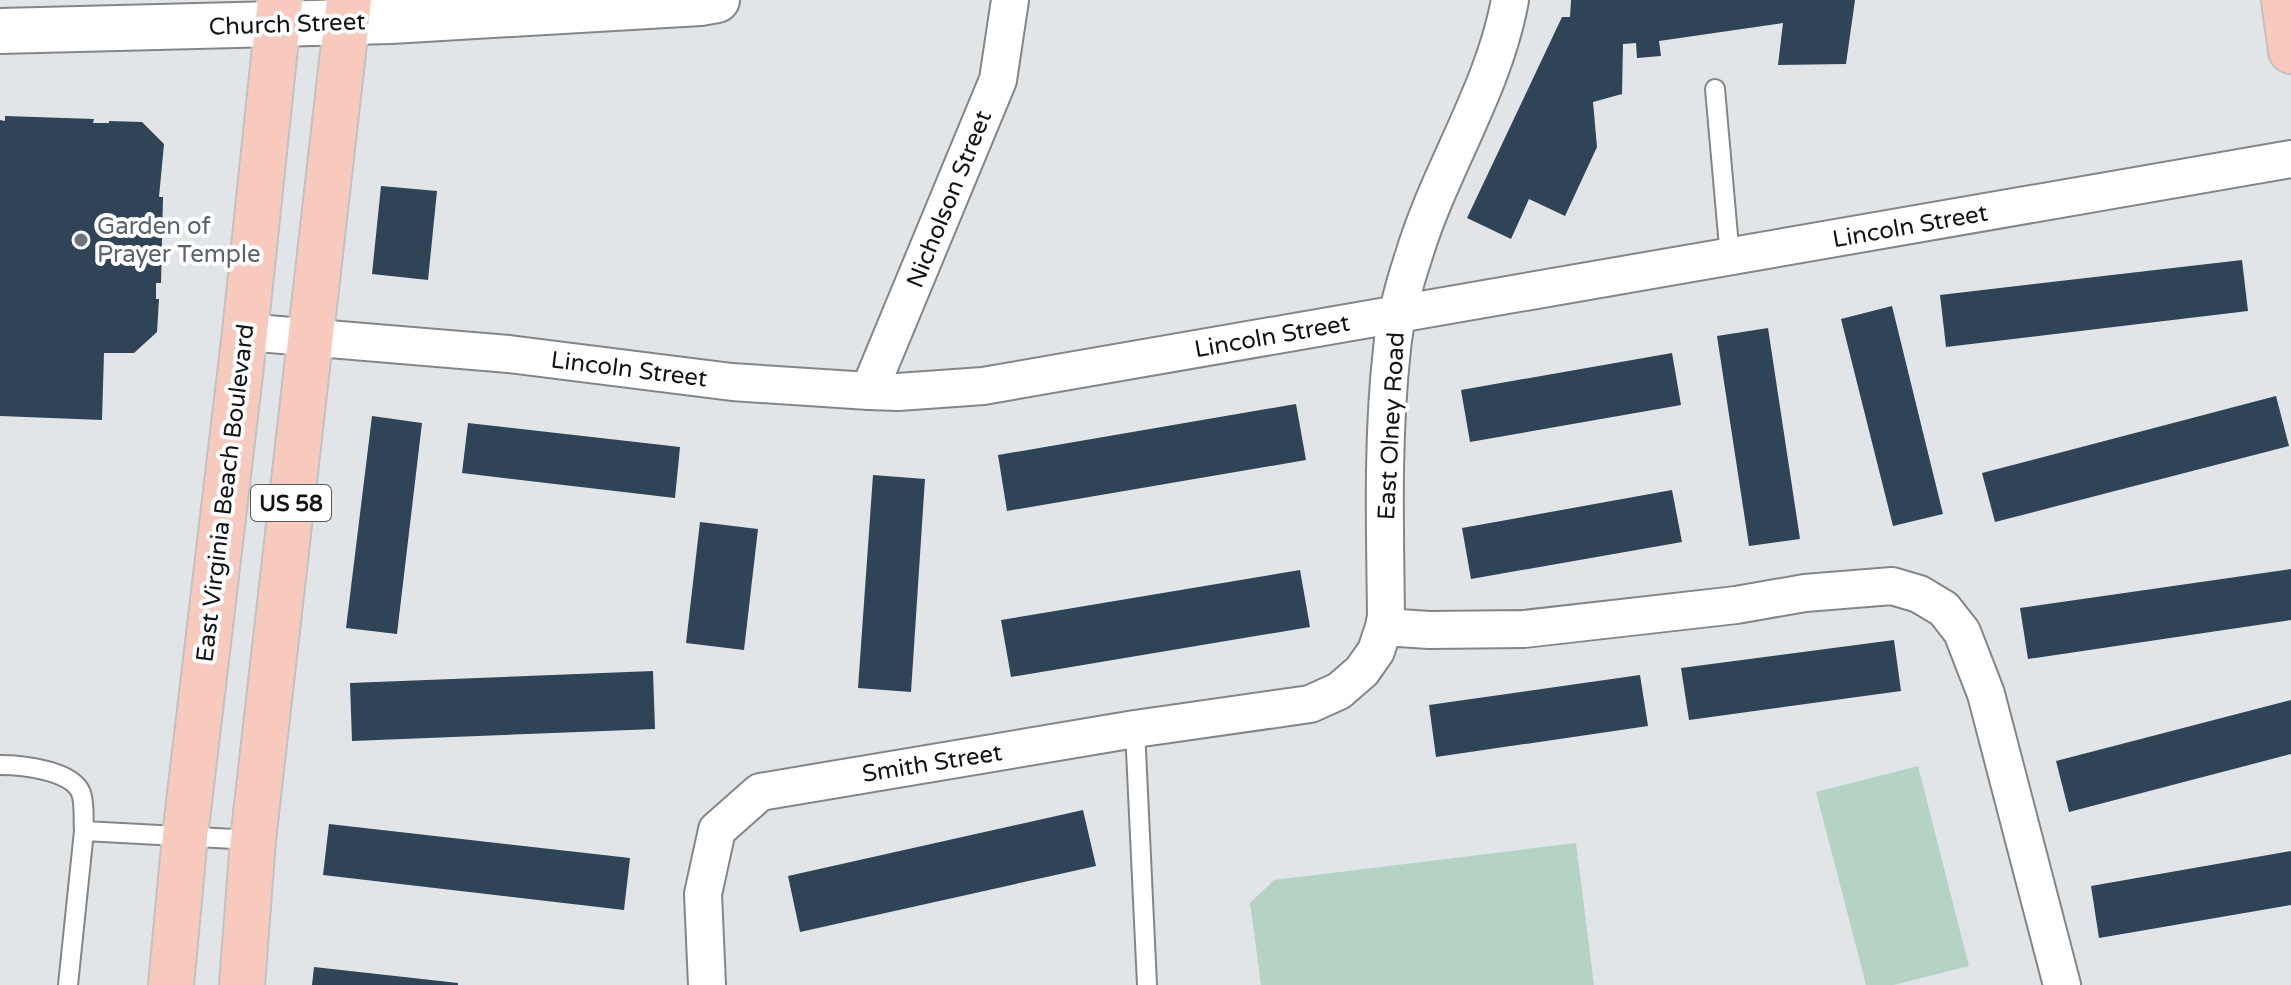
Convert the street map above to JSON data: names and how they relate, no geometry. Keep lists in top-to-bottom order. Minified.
{"streets":{"main road":["Church Street","East Virginia Beach Boulevard","US 58"],"street":["Nicholson Street","Lincoln Street","East Olney Road","Smith Street"]},"crossings":[["Church Street","East Virginia Beach Boulevard"],["Church Street","US 58"],["Nicholson Street","Lincoln Street"],["Lincoln Street","East Olney Road"],["Lincoln Street","East Virginia Beach Boulevard"],["Lincoln Street","US 58"],["East Olney Road","Smith Street"]],"places":["Garden of Prayer Temple"]}
